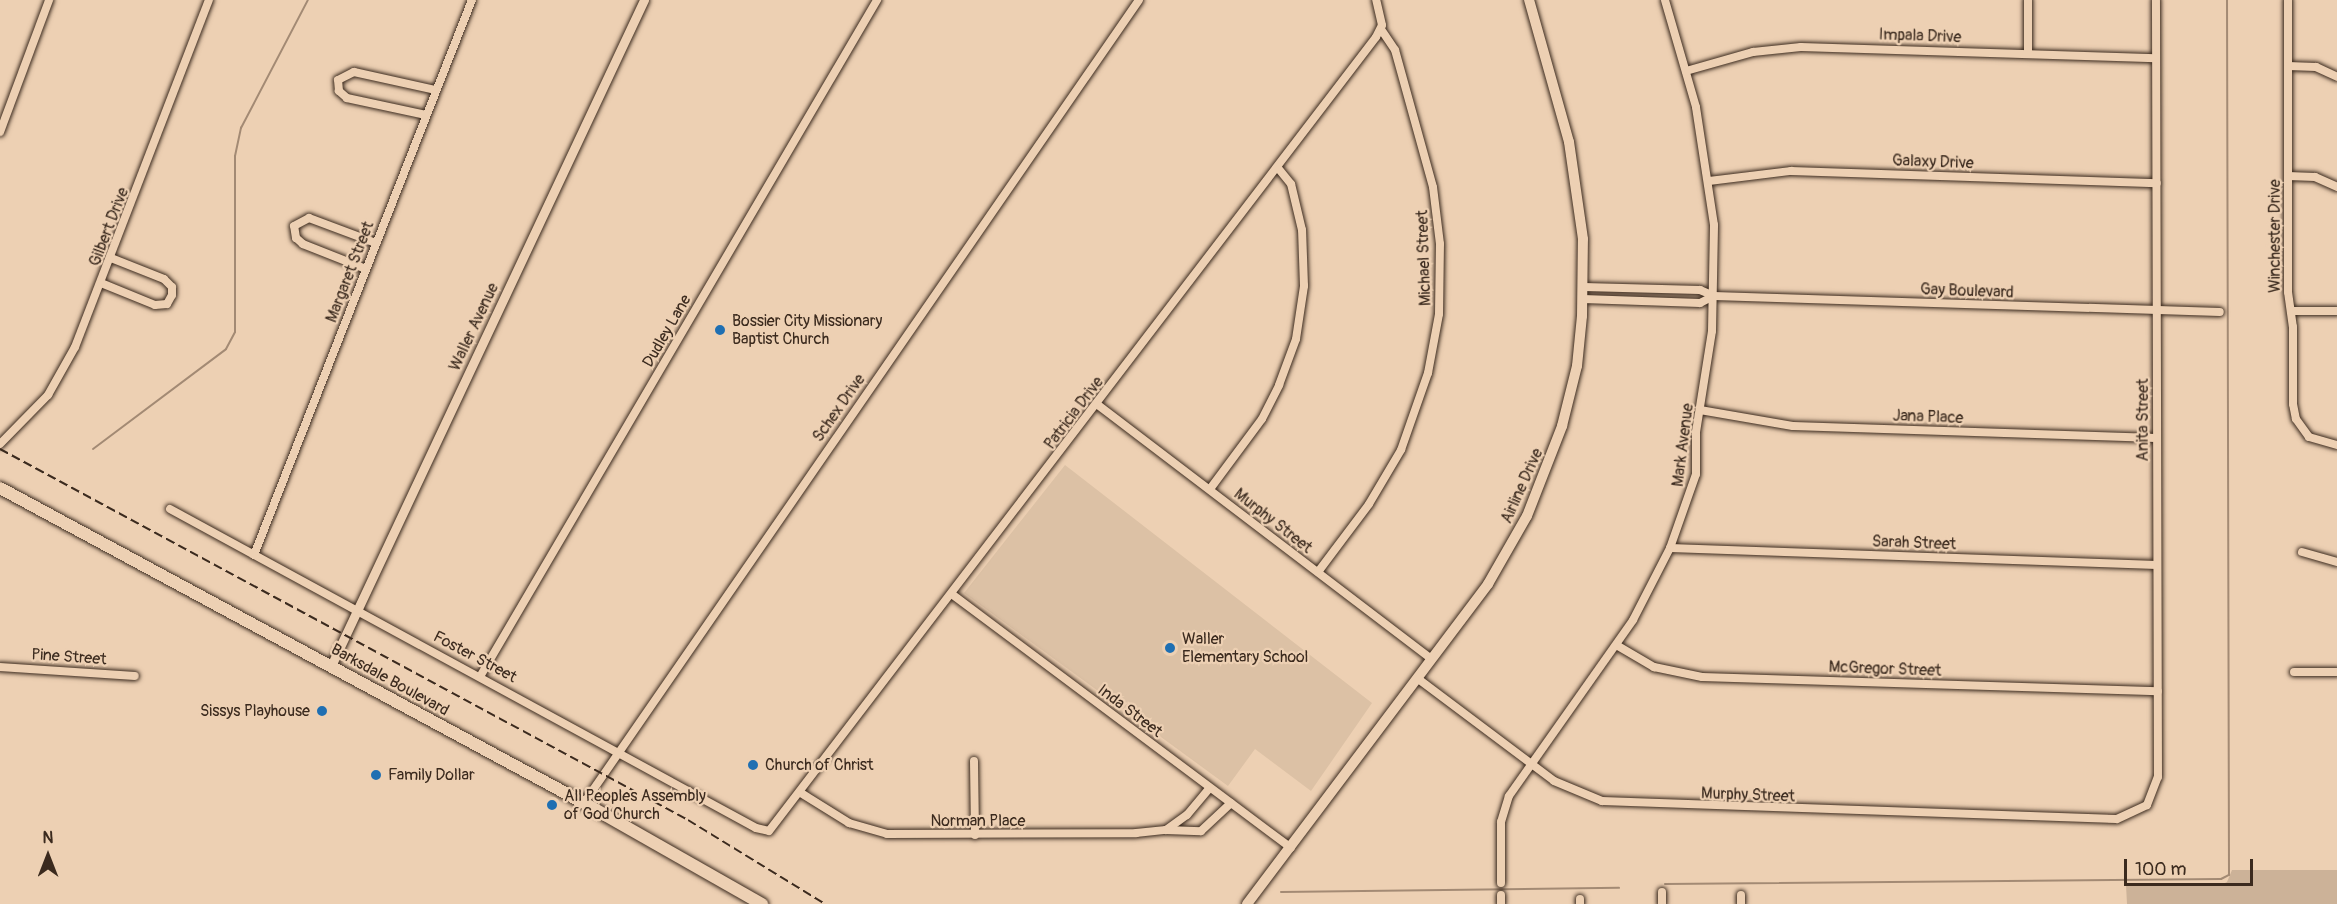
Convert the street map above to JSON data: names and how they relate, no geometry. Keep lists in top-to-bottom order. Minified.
{"streets":{"main road":["Airline Drive","Barksdale Boulevard"],"street":["Impala Drive","Galaxy Drive","Gilbert Drive","Winchester Drive","Michael Street","Margaret Street","Gay Boulevard","Waller Avenue","Dudley Lane","Schex Drive","Patricia Drive","Jana Place","Anita Street","Mark Avenue","Murphy Street","Sarah Street","Pine Street","Foster Street","McGregor Street","Inda Street","Norman Place"]},"crossings":[["Impala Drive","Anita Street"],["Impala Drive","Mark Avenue"],["Galaxy Drive","Anita Street"],["Galaxy Drive","Mark Avenue"],["Michael Street","Patricia Drive"],["Michael Street","Murphy Street"],["Margaret Street","Foster Street"],["Gay Boulevard","Anita Street"],["Gay Boulevard","Mark Avenue"],["Gay Boulevard","Airline Drive"],["Waller Avenue","Foster Street"],["Waller Avenue","Barksdale Boulevard"],["Dudley Lane","Foster Street"],["Schex Drive","Foster Street"],["Schex Drive","Barksdale Boulevard"],["Patricia Drive","Murphy Street"],["Patricia Drive","Foster Street"],["Patricia Drive","Inda Street"],["Patricia Drive","Norman Place"],["Jana Place","Anita Street"],["Jana Place","Mark Avenue"],["Anita Street","Murphy Street"],["Anita Street","Sarah Street"],["Anita Street","McGregor Street"],["Mark Avenue","Murphy Street"],["Mark Avenue","Sarah Street"],["Mark Avenue","McGregor Street"],["Airline Drive","Murphy Street"],["Airline Drive","Inda Street"],["Inda Street","Norman Place"]],"places":["Bossier City Missionary Baptist Church","Waller Elementary School","Sissys Playhouse","Church of Christ","Family Dollar","All Peoples Assembly of God Church"],"scale_bar":"100 m","north":"top"}
